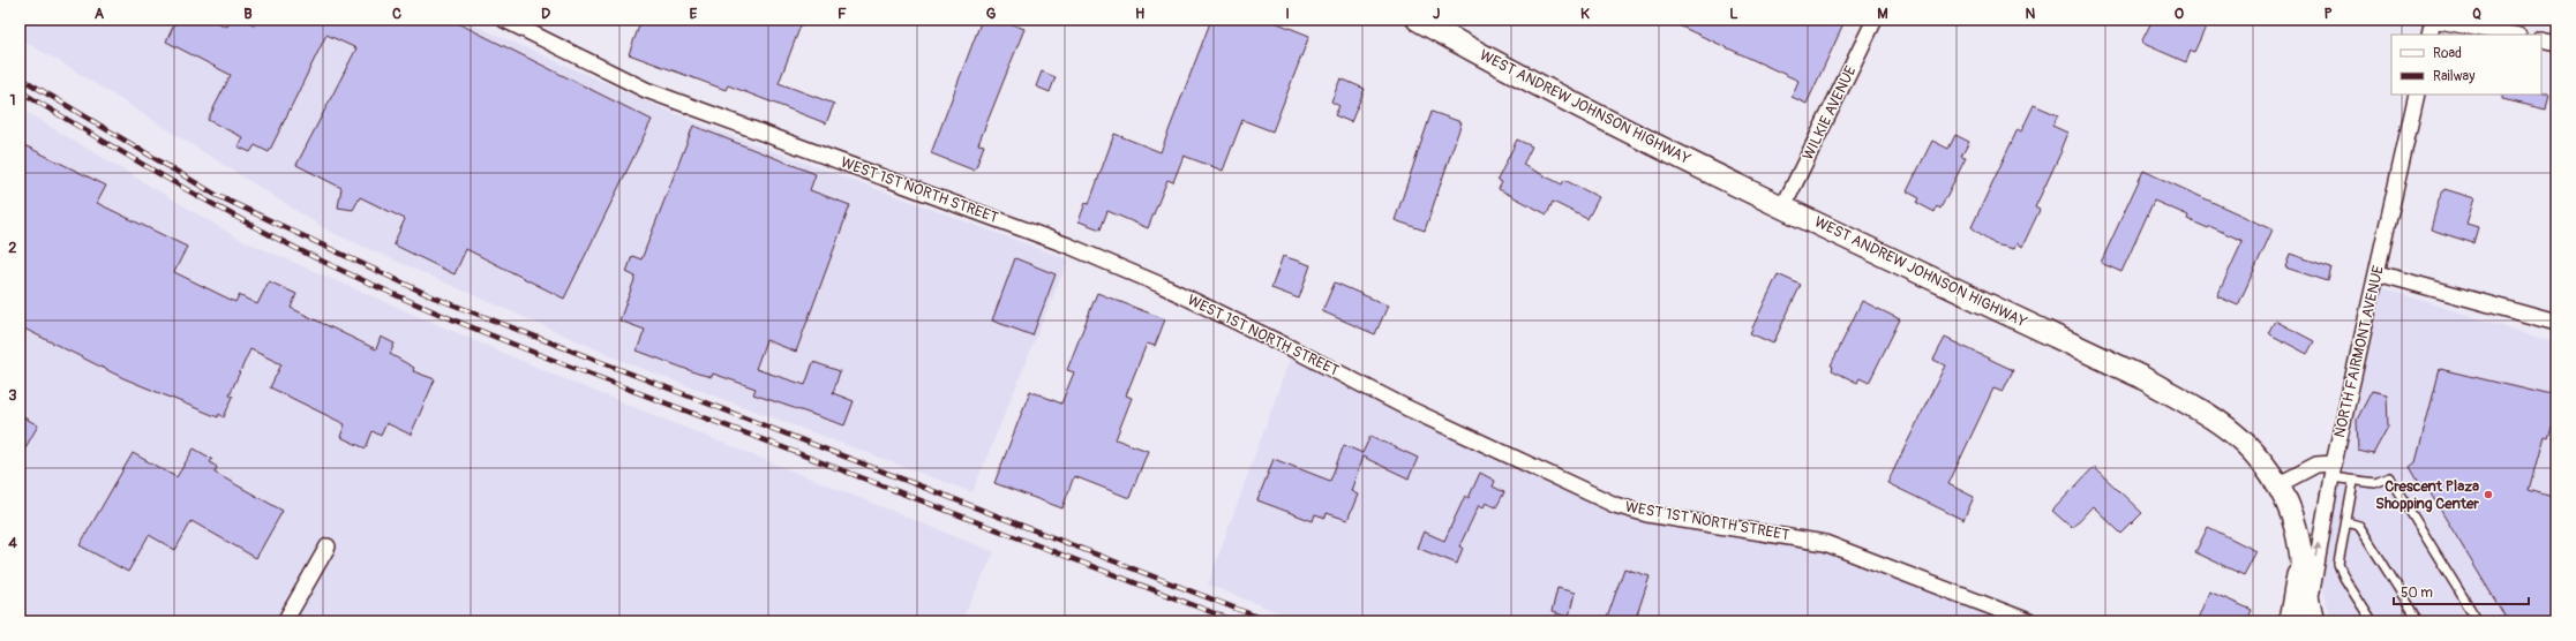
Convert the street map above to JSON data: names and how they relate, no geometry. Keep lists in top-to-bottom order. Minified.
{"streets":{"main road":["WEST ANDREW JOHNSON HIGHWAY"],"street":["WILKIE AVENUE","WEST 1ST NORTH STREET","NORTH FAIRMONT AVENUE"]},"crossings":[["WEST ANDREW JOHNSON HIGHWAY","WILKIE AVENUE"],["WEST ANDREW JOHNSON HIGHWAY","NORTH FAIRMONT AVENUE"]],"places":["Crescent Plaza Shopping Center"],"legend":["Road","Railway"],"scale_bar":"50 m","grid":{"columns":["A","B","C","D","E","F","G","H","I","J","K","L","M","N","O","P","Q"],"rows":["1","2","3","4"]}}
